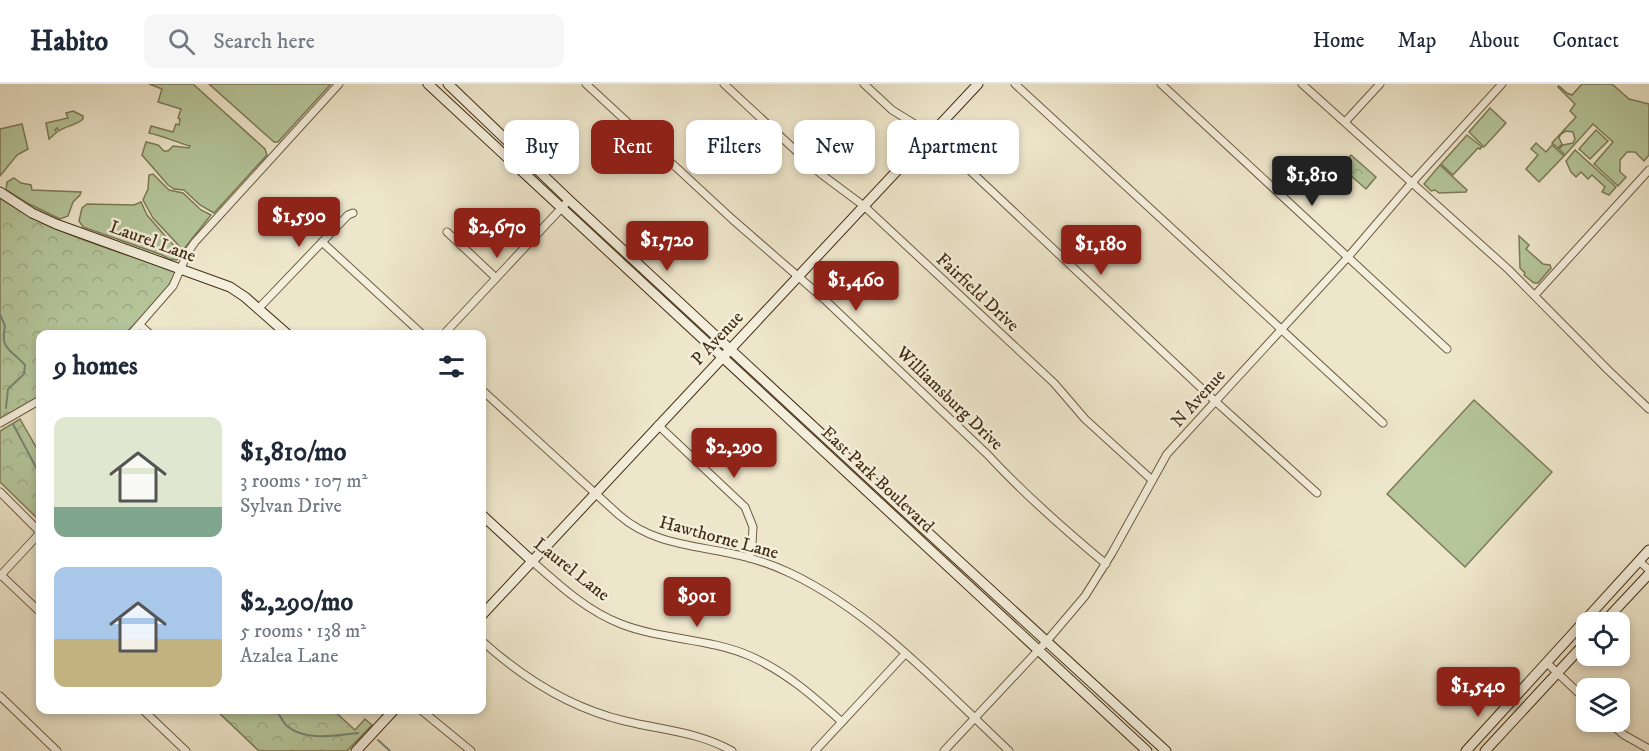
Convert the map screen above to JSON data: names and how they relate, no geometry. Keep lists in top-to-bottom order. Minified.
{"streets":{"main road":["Laurel Lane","P Avenue","East Park Boulevard"],"street":["Fairfield Drive","Williamsburg Drive","N Avenue","Hawthorne Lane"]},"crossings":[["Laurel Lane","P Avenue"],["Fairfield Drive","P Avenue"],["Fairfield Drive","N Avenue"],["P Avenue","Williamsburg Drive"],["P Avenue","East Park Boulevard"],["P Avenue","Hawthorne Lane"],["Williamsburg Drive","N Avenue"],["N Avenue","East Park Boulevard"],["N Avenue","Hawthorne Lane"]],"page":{"header":"Habito","search":"Search here","nav":["Home","Map","About","Contact"],"chip":["Buy","Rent","Filters","New","Apartment"],"price":["$1,810","$1,590","$2,670","$1,720","$1,180","$1,460","$2,290","$901","$1,540"],"heading":"9 homes","list":[{"name":"$1,810/mo","note":"3 rooms · 107 m² · Sylvan Drive"},{"name":"$2,290/mo","note":"5 rooms · 138 m² · Azalea Lane"}]}}
